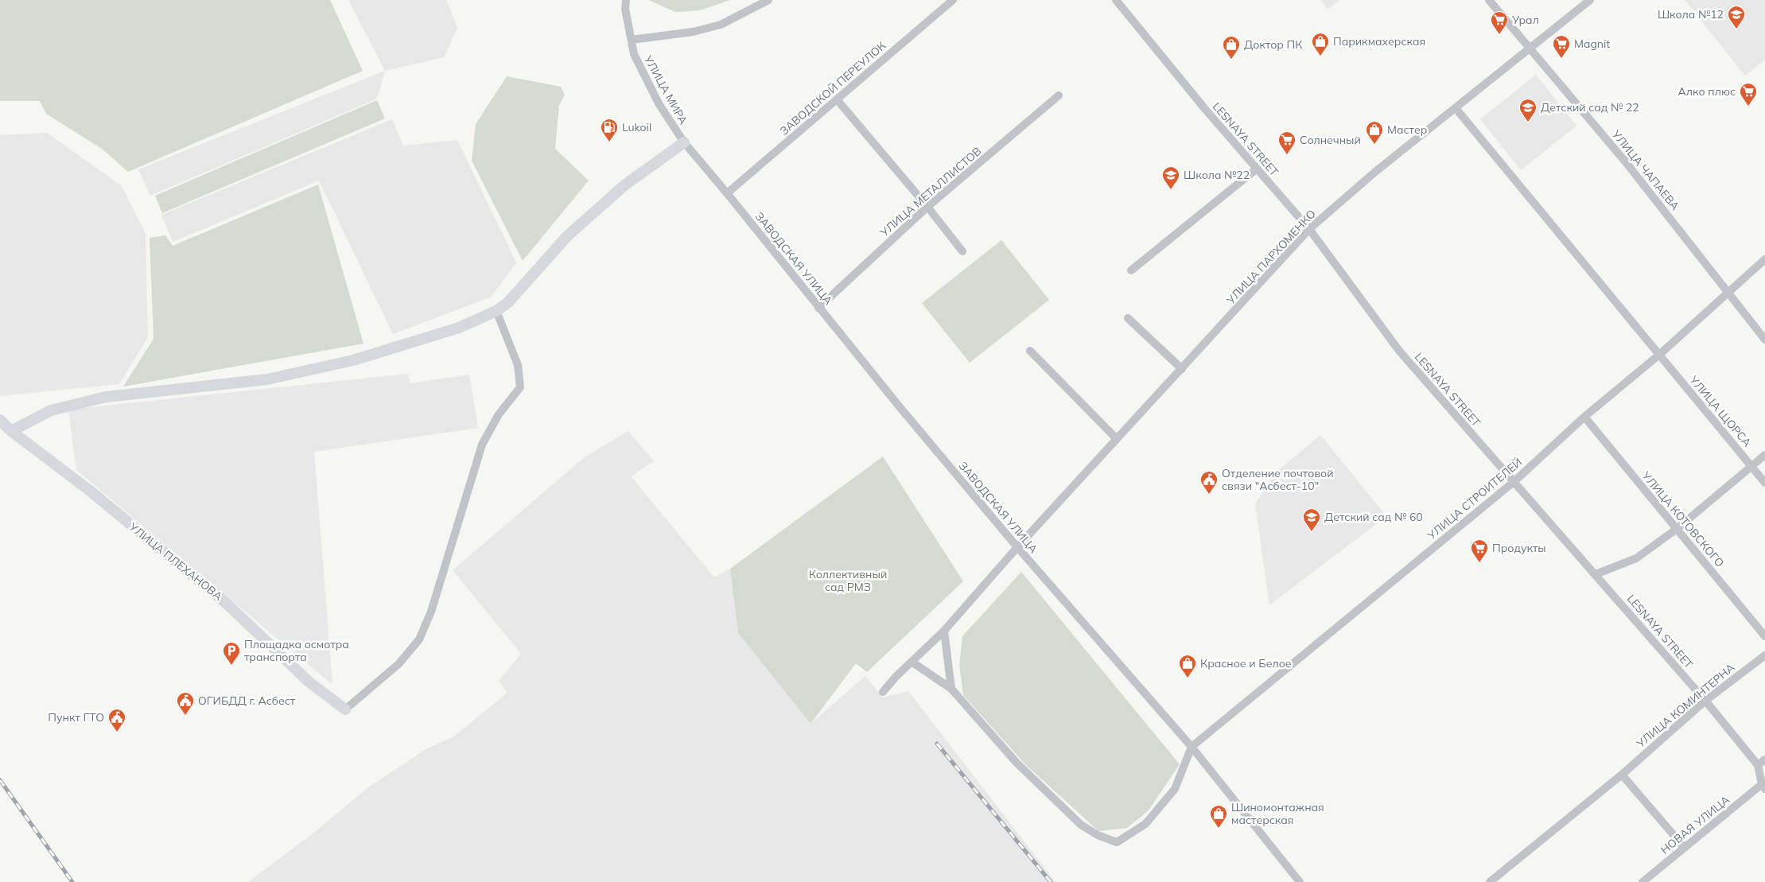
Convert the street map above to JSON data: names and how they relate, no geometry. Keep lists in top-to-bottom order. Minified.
{"streets":{"street":["ЗАВОДСКОЙ ПЕРЕУЛОК","УЛИЦА МИРА","LESNAYA STREET","УЛИЦА ЧАПАЕВА","УЛИЦА МЕТАЛЛИСТОВ","УЛИЦА ПАРХОМЕНКО","ЗАВОДСКАЯ УЛИЦА","УЛИЦА ЩОРСА","УЛИЦА СТРОИТЕЛЕЙ","УЛИЦА КОТОВСКОГО","УЛИЦА ПЛЕХАНОВА","УЛИЦА КОМИНТЕРНА","НОВАЯ УЛИЦА"]},"crossings":[["ЗАВОДСКОЙ ПЕРЕУЛОК","ЗАВОДСКАЯ УЛИЦА"],["УЛИЦА МИРА","ЗАВОДСКАЯ УЛИЦА"],["LESNAYA STREET","УЛИЦА ПАРХОМЕНКО"],["LESNAYA STREET","УЛИЦА СТРОИТЕЛЕЙ"],["LESNAYA STREET","УЛИЦА КОМИНТЕРНА"],["LESNAYA STREET","НОВАЯ УЛИЦА"],["УЛИЦА ЧАПАЕВА","УЛИЦА ПАРХОМЕНКО"],["УЛИЦА ЧАПАЕВА","УЛИЦА СТРОИТЕЛЕЙ"],["УЛИЦА МЕТАЛЛИСТОВ","ЗАВОДСКАЯ УЛИЦА"],["УЛИЦА ПАРХОМЕНКО","ЗАВОДСКАЯ УЛИЦА"],["УЛИЦА ПАРХОМЕНКО","УЛИЦА ЩОРСА"],["ЗАВОДСКАЯ УЛИЦА","УЛИЦА СТРОИТЕЛЕЙ"],["УЛИЦА ЩОРСА","УЛИЦА СТРОИТЕЛЕЙ"],["УЛИЦА СТРОИТЕЛЕЙ","УЛИЦА КОТОВСКОГО"]],"parks":["Коллективный сад РМЗ"],"places":{"school or university":["Школа №12","Детский сад № 22","Школа №22","Детский сад № 60"],"supermarket":["Урал","Magnit","Алко плюс","Солнечный","Продукты"],"shop":["Парикмахерская","Доктор ПК","Мастер","Красное и Белое","Шиномонтажная мастерская"],"fuel station":["Lukoil"],"public building":["Отделение почтовой связи \"Асбест-10\"","ОГИБДД г. Асбест","Пункт ГТО"],"parking":["Площадка осмотра транспорта"]}}
